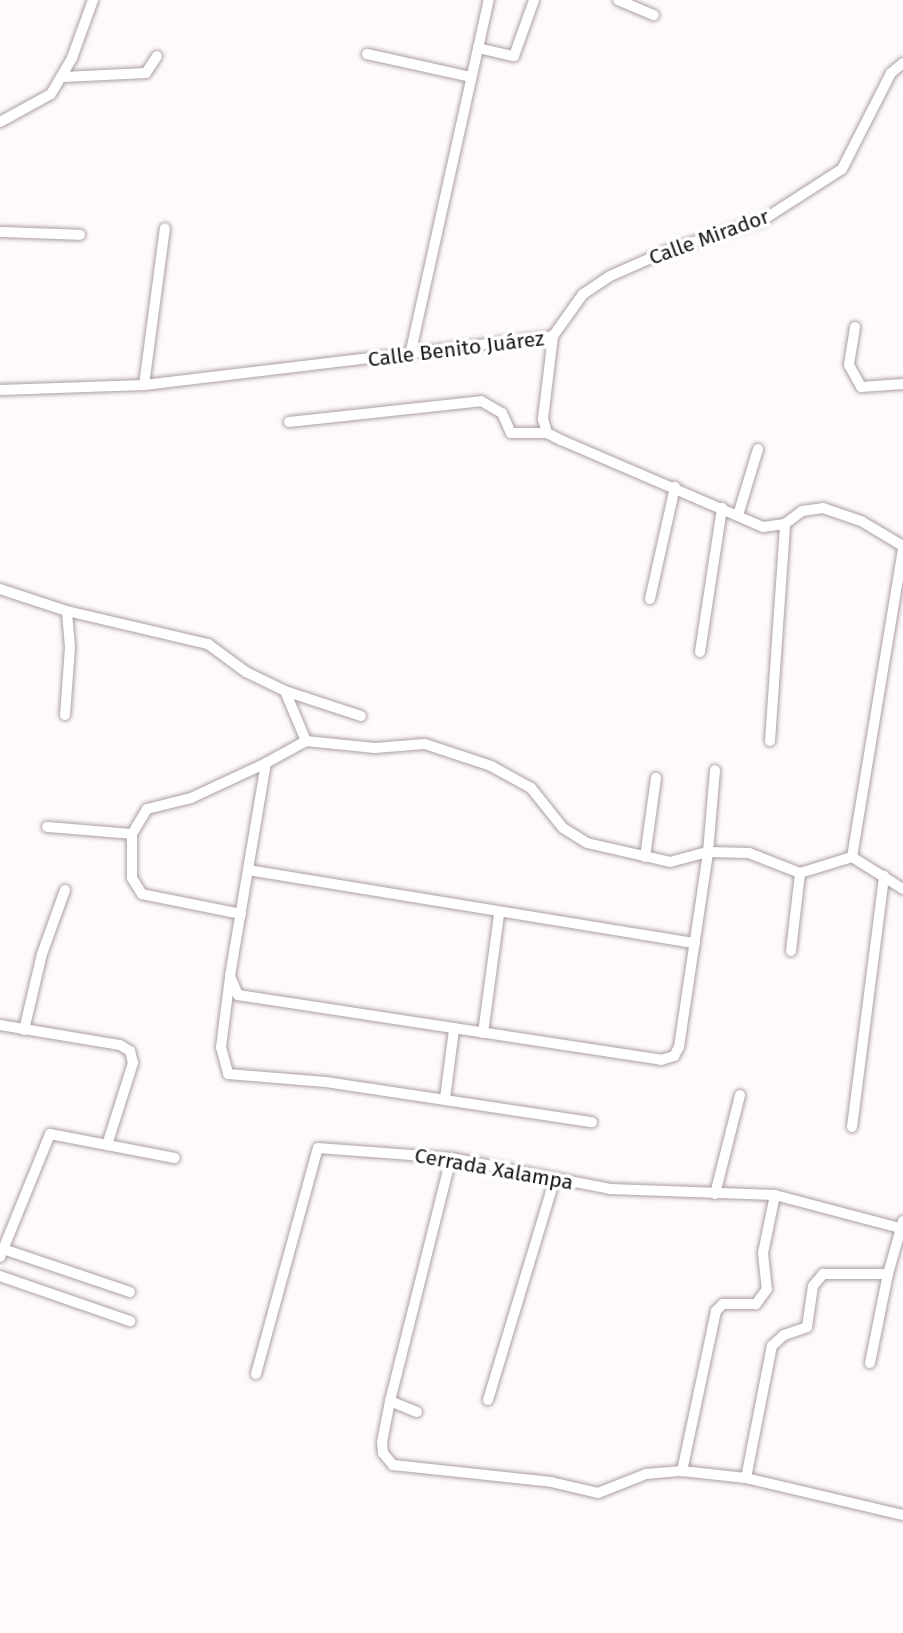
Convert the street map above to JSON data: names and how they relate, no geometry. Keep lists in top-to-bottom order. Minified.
{"streets":{"street":["Calle Mirador","Calle Benito Juárez","Cerrada Xalampa"]},"crossings":[["Calle Mirador","Calle Benito Juárez"]]}
